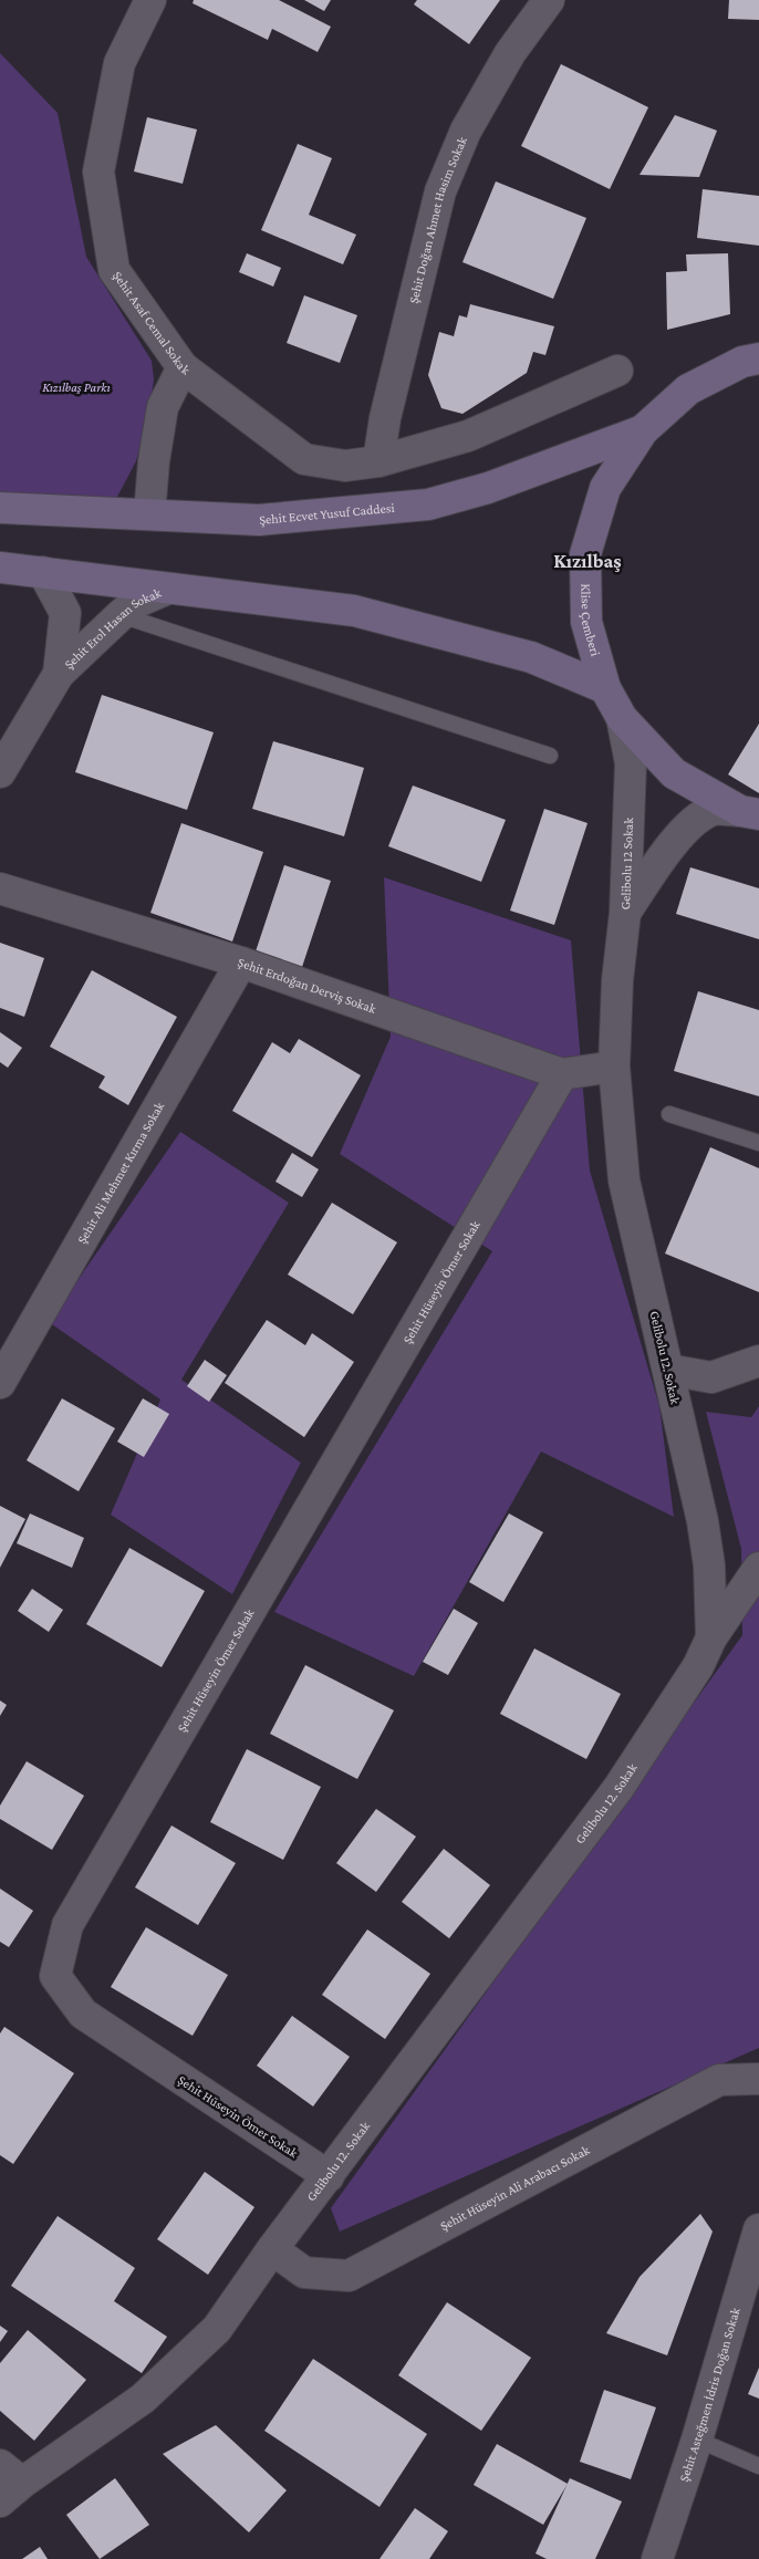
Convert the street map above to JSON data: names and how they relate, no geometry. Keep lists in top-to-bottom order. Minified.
{"streets":{"main road":["Şehit Ecvet Yusuf Caddesi","Klise Çemberi"],"street":["Şehit Doğan Ahmet Hasim Sokak","Şehit Asaf Cemal Sokak","Şehit Erol Hasan Sokak","Gelibolu 12 Sokak","Şehit Erdoğan Derviş Sokak","Şehit Ali Mehmet Kırma Sokak","Şehit Hüseyin Ömer Sokak","Gelibolu 12. Sokak","Şehit Hüseyin Ali Arabacı Sokak","Şehit Asteğmen İdris Doğan Sokak"]},"crossings":[["Şehit Doğan Ahmet Hasim Sokak","Şehit Asaf Cemal Sokak"],["Şehit Ecvet Yusuf Caddesi","Klise Çemberi"],["Klise Çemberi","Gelibolu 12 Sokak"],["Gelibolu 12 Sokak","Gelibolu 12. Sokak"],["Şehit Erdoğan Derviş Sokak","Şehit Ali Mehmet Kırma Sokak"],["Şehit Erdoğan Derviş Sokak","Şehit Hüseyin Ömer Sokak"],["Şehit Erdoğan Derviş Sokak","Gelibolu 12. Sokak"],["Şehit Hüseyin Ömer Sokak","Gelibolu 12. Sokak"],["Gelibolu 12. Sokak","Şehit Hüseyin Ali Arabacı Sokak"]],"districts":["Kızılbaş"],"parks":["Kızılbaş Parkı"]}
